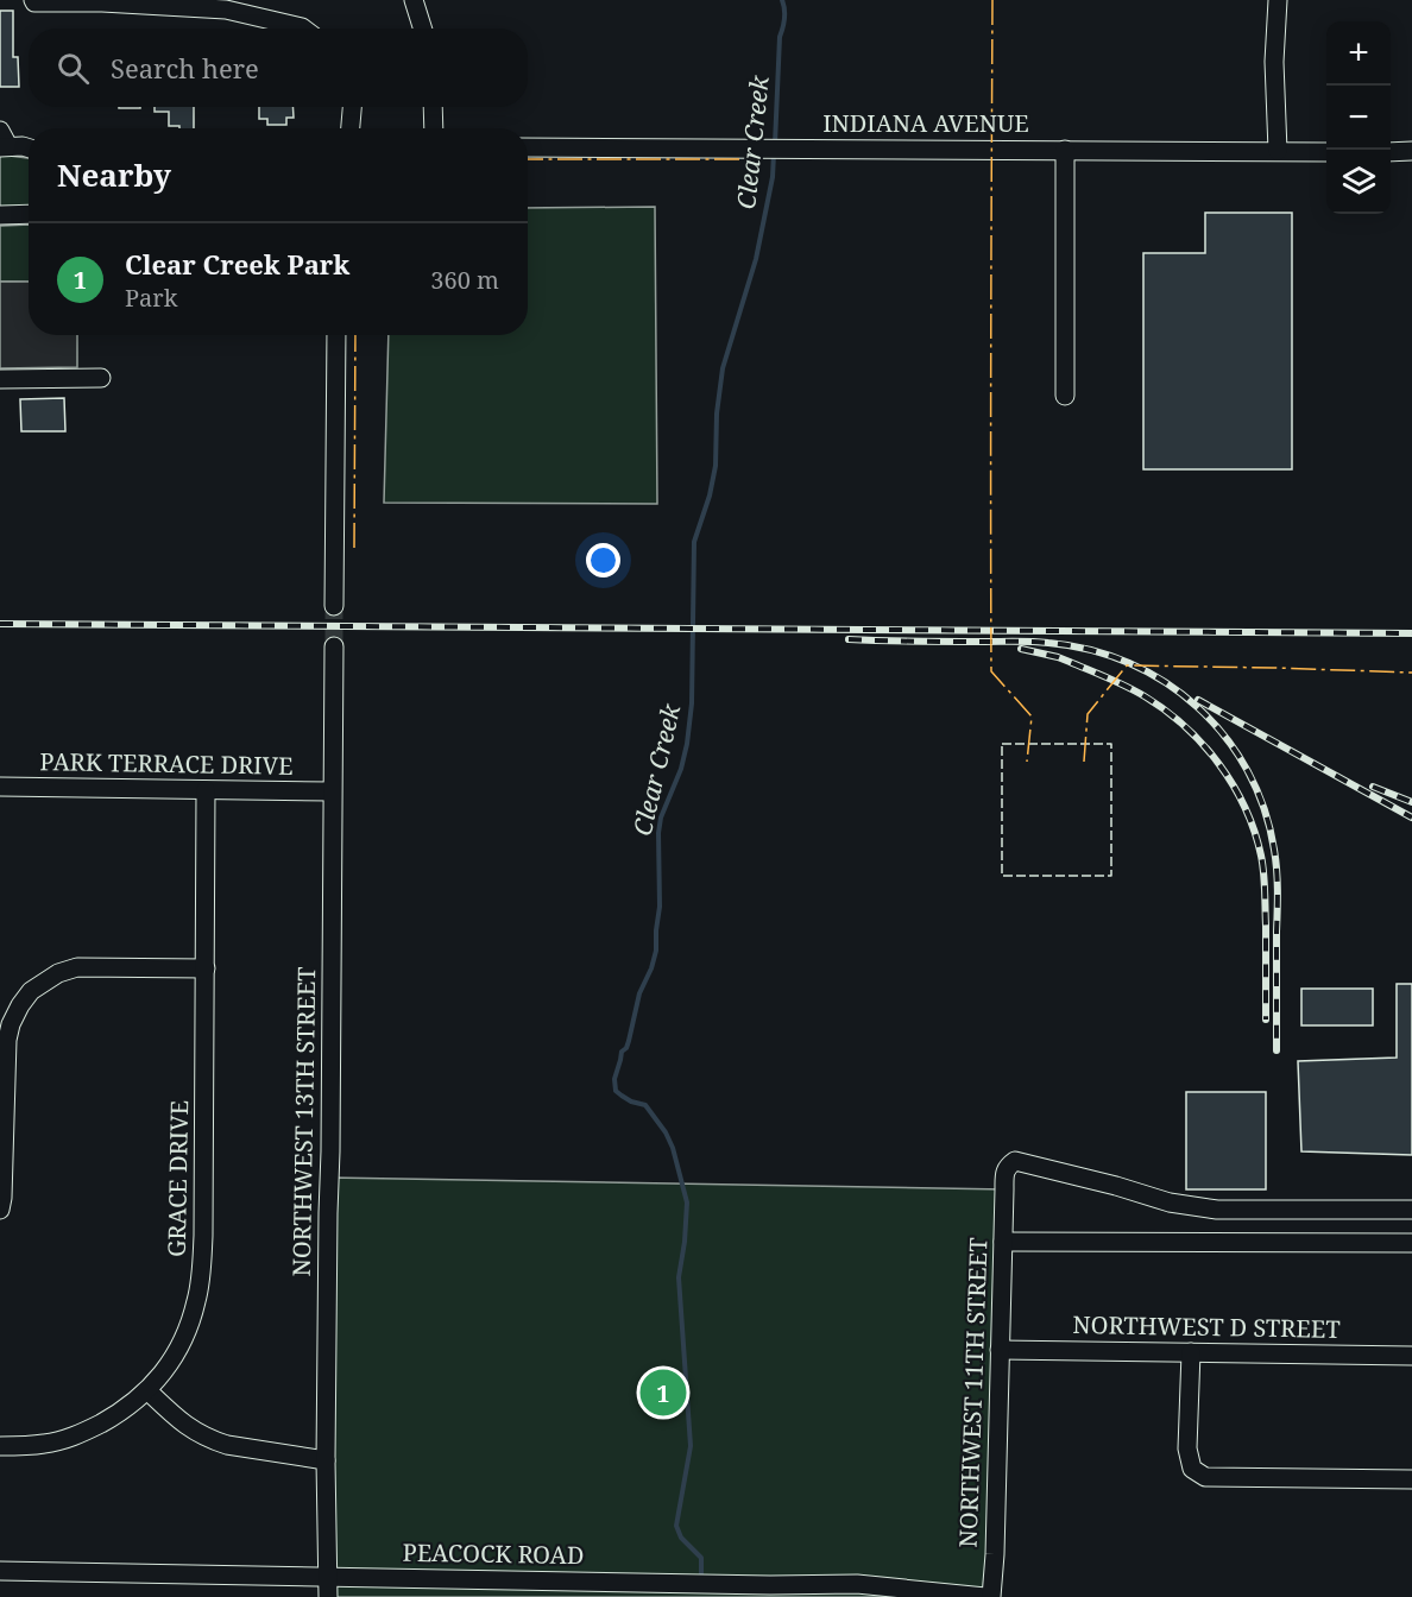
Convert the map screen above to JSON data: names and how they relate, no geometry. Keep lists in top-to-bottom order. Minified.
{"streets":{"street":["INDIANA AVENUE","PARK TERRACE DRIVE","NORTHWEST 13TH STREET","GRACE DRIVE","NORTHWEST D STREET","NORTHWEST 11TH STREET","PEACOCK ROAD"]},"crossings":[["PARK TERRACE DRIVE","NORTHWEST 13TH STREET"],["PARK TERRACE DRIVE","GRACE DRIVE"],["NORTHWEST 13TH STREET","PEACOCK ROAD"],["NORTHWEST D STREET","NORTHWEST 11TH STREET"]],"water":["Clear Creek"],"page":{"map_buttons":["+","−"],"search":"Search here","heading":"Nearby","list":[{"mark":"1","name":"Clear Creek Park","note":"Park","value":"360 m"}],"pins":"1"}}
